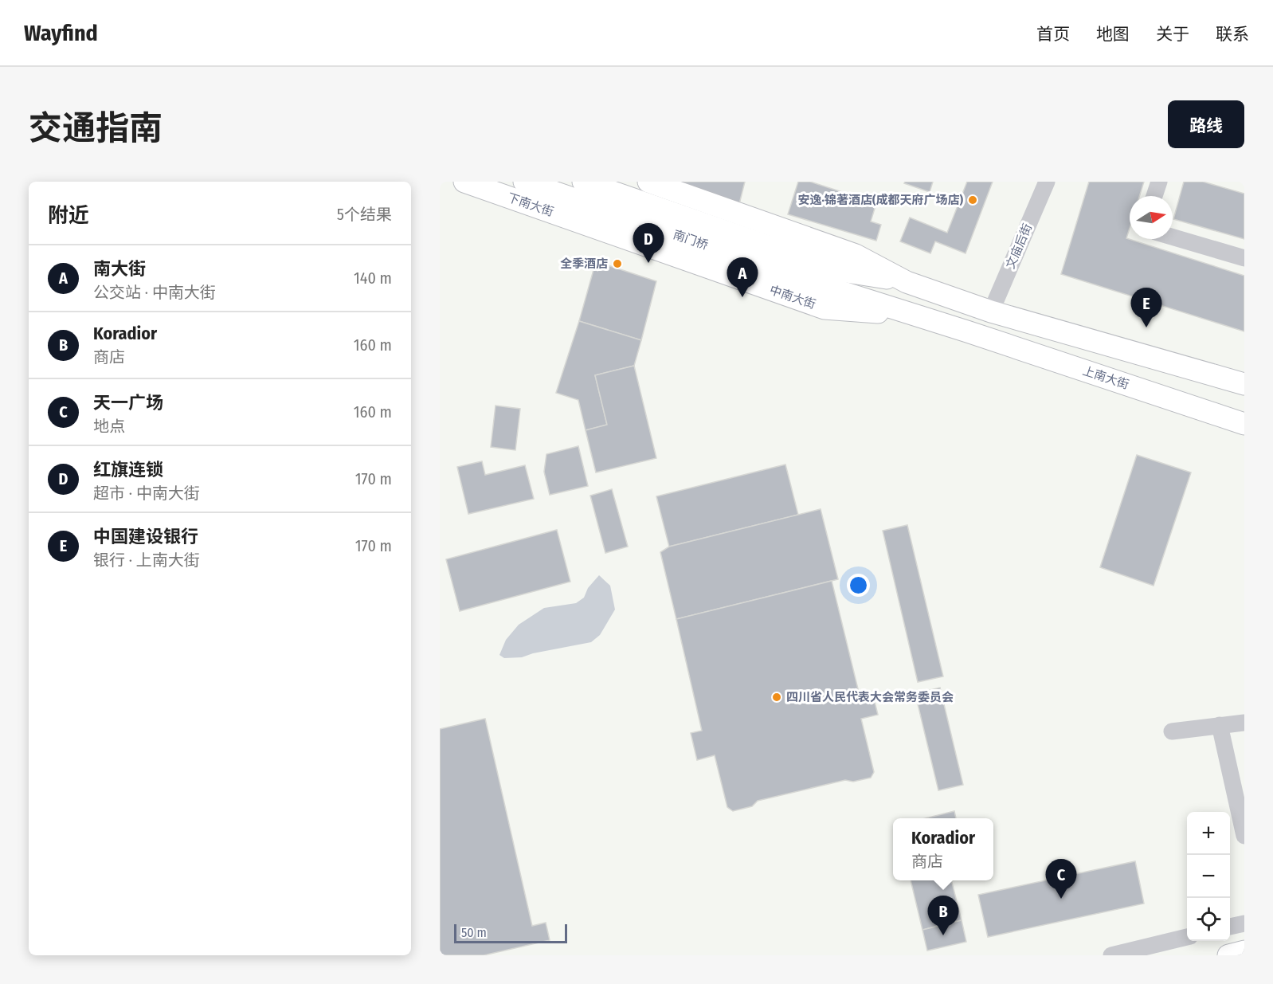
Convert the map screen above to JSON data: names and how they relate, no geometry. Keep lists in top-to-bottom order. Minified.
{"streets":{"main road":["下南大街","南门桥","中南大街","上南大街"],"street":["文庙后街"]},"crossings":[["下南大街","中南大街"],["南门桥","中南大街"],["中南大街","上南大街"]],"places":["安逸·锦著酒店(成都天府广场店)","全季酒店","四川省人民代表大会常务委员会"],"scale_bar":"50 m","north":"right","page":{"header":"Wayfind","nav":["首页","地图","关于","联系"],"title":"交通指南","buttons":"路线","heading":["附近","5个结果"],"pins":["D","A","E","C","B"],"list":[{"mark":"A","name":"南大街","note":"公交站 · 中南大街","value":"140 m"},{"mark":"B","name":"Koradior","note":"商店","value":"160 m"},{"mark":"C","name":"天一广场","note":"地点","value":"160 m"},{"mark":"D","name":"红旗连锁","note":"超市 · 中南大街","value":"170 m"},{"mark":"E","name":"中国建设银行","note":"银行 · 上南大街","value":"170 m"}],"map_buttons":["+","−"],"popup":["Koradior","商店"],"scale":"50 m"}}
